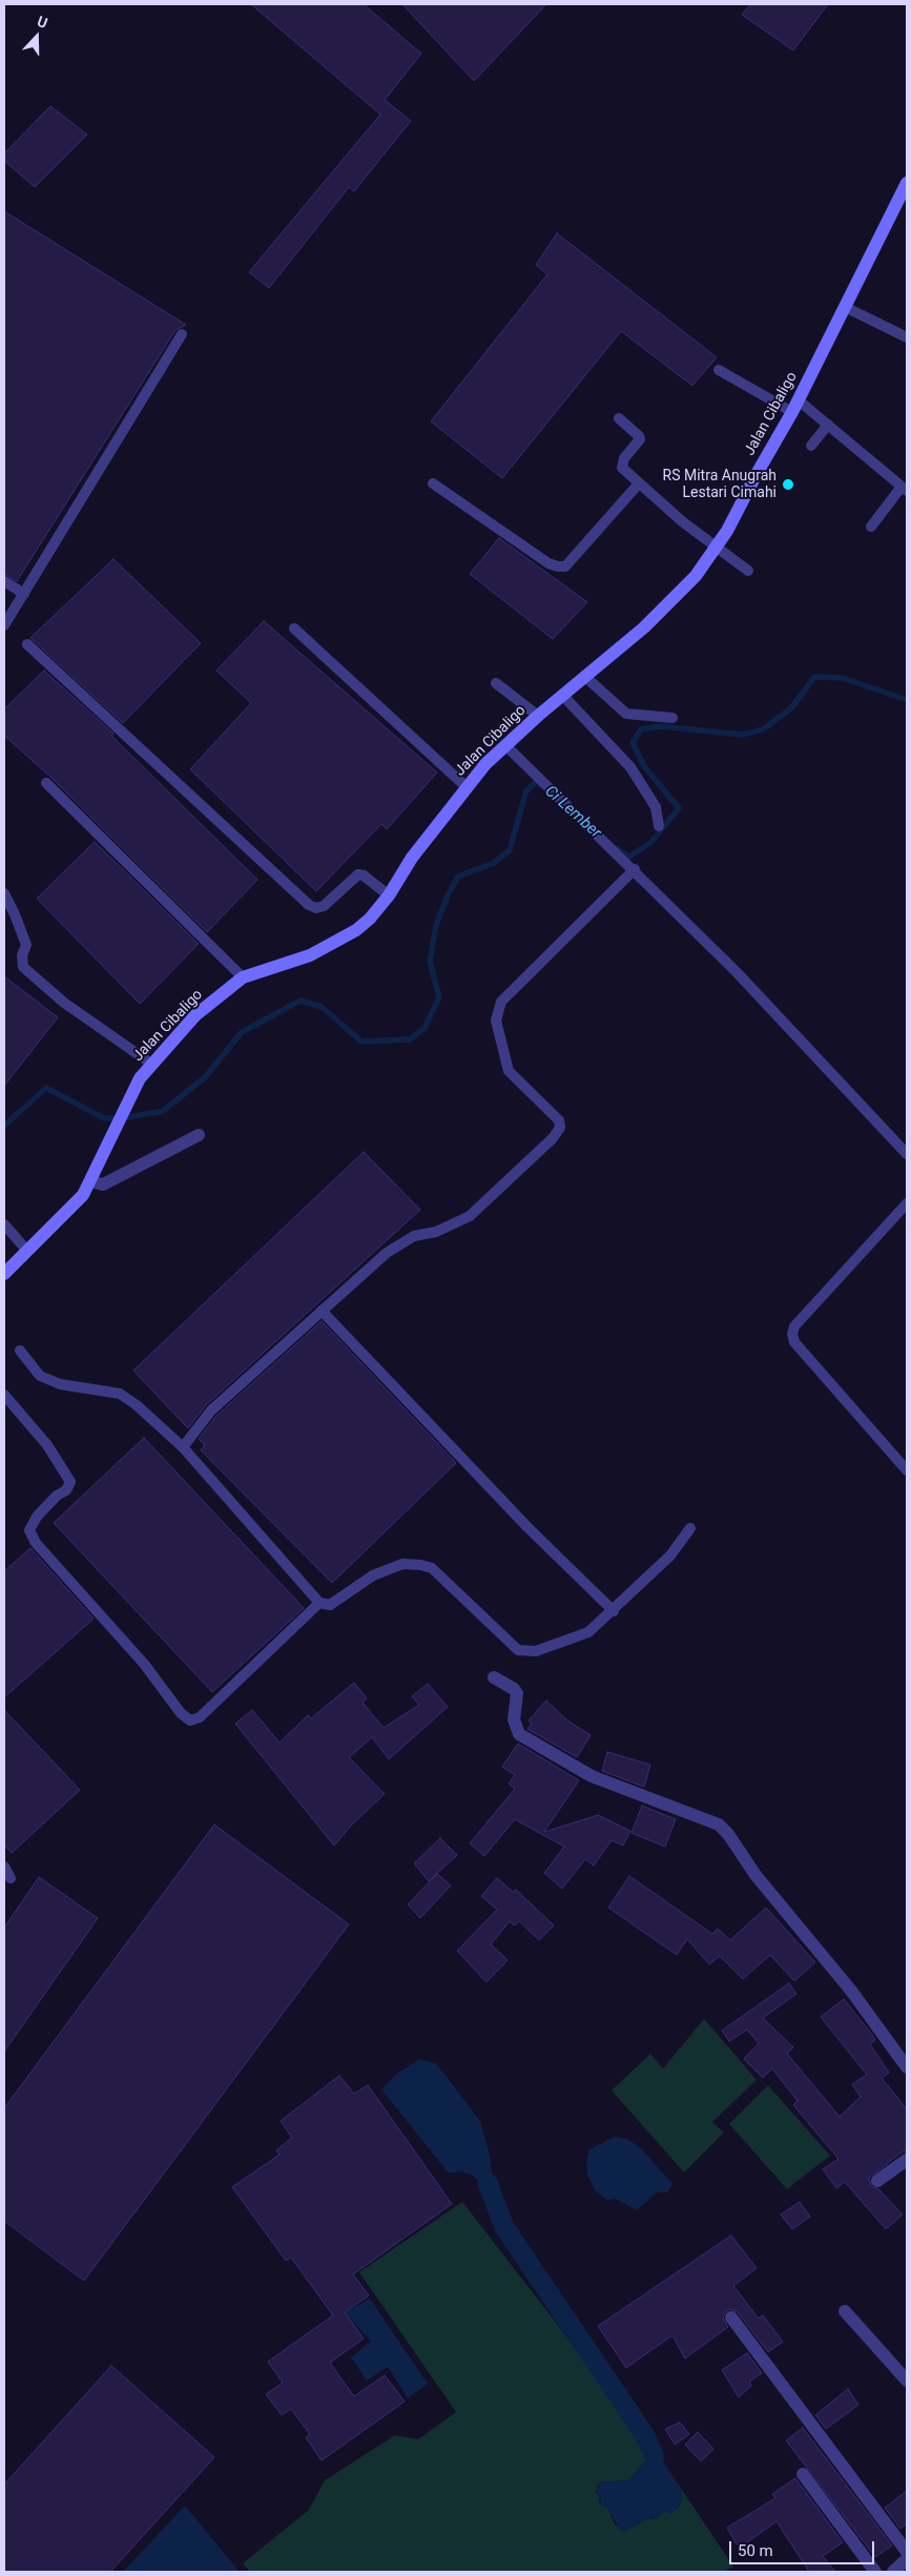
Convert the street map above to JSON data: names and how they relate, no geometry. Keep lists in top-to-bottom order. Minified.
{"streets":{"main road":["Jalan Cibaligo"]},"water":["Ci Lember"],"places":["RS Mitra Anugrah Lestari Cimahi"],"scale_bar":"50 m","north":"top"}
